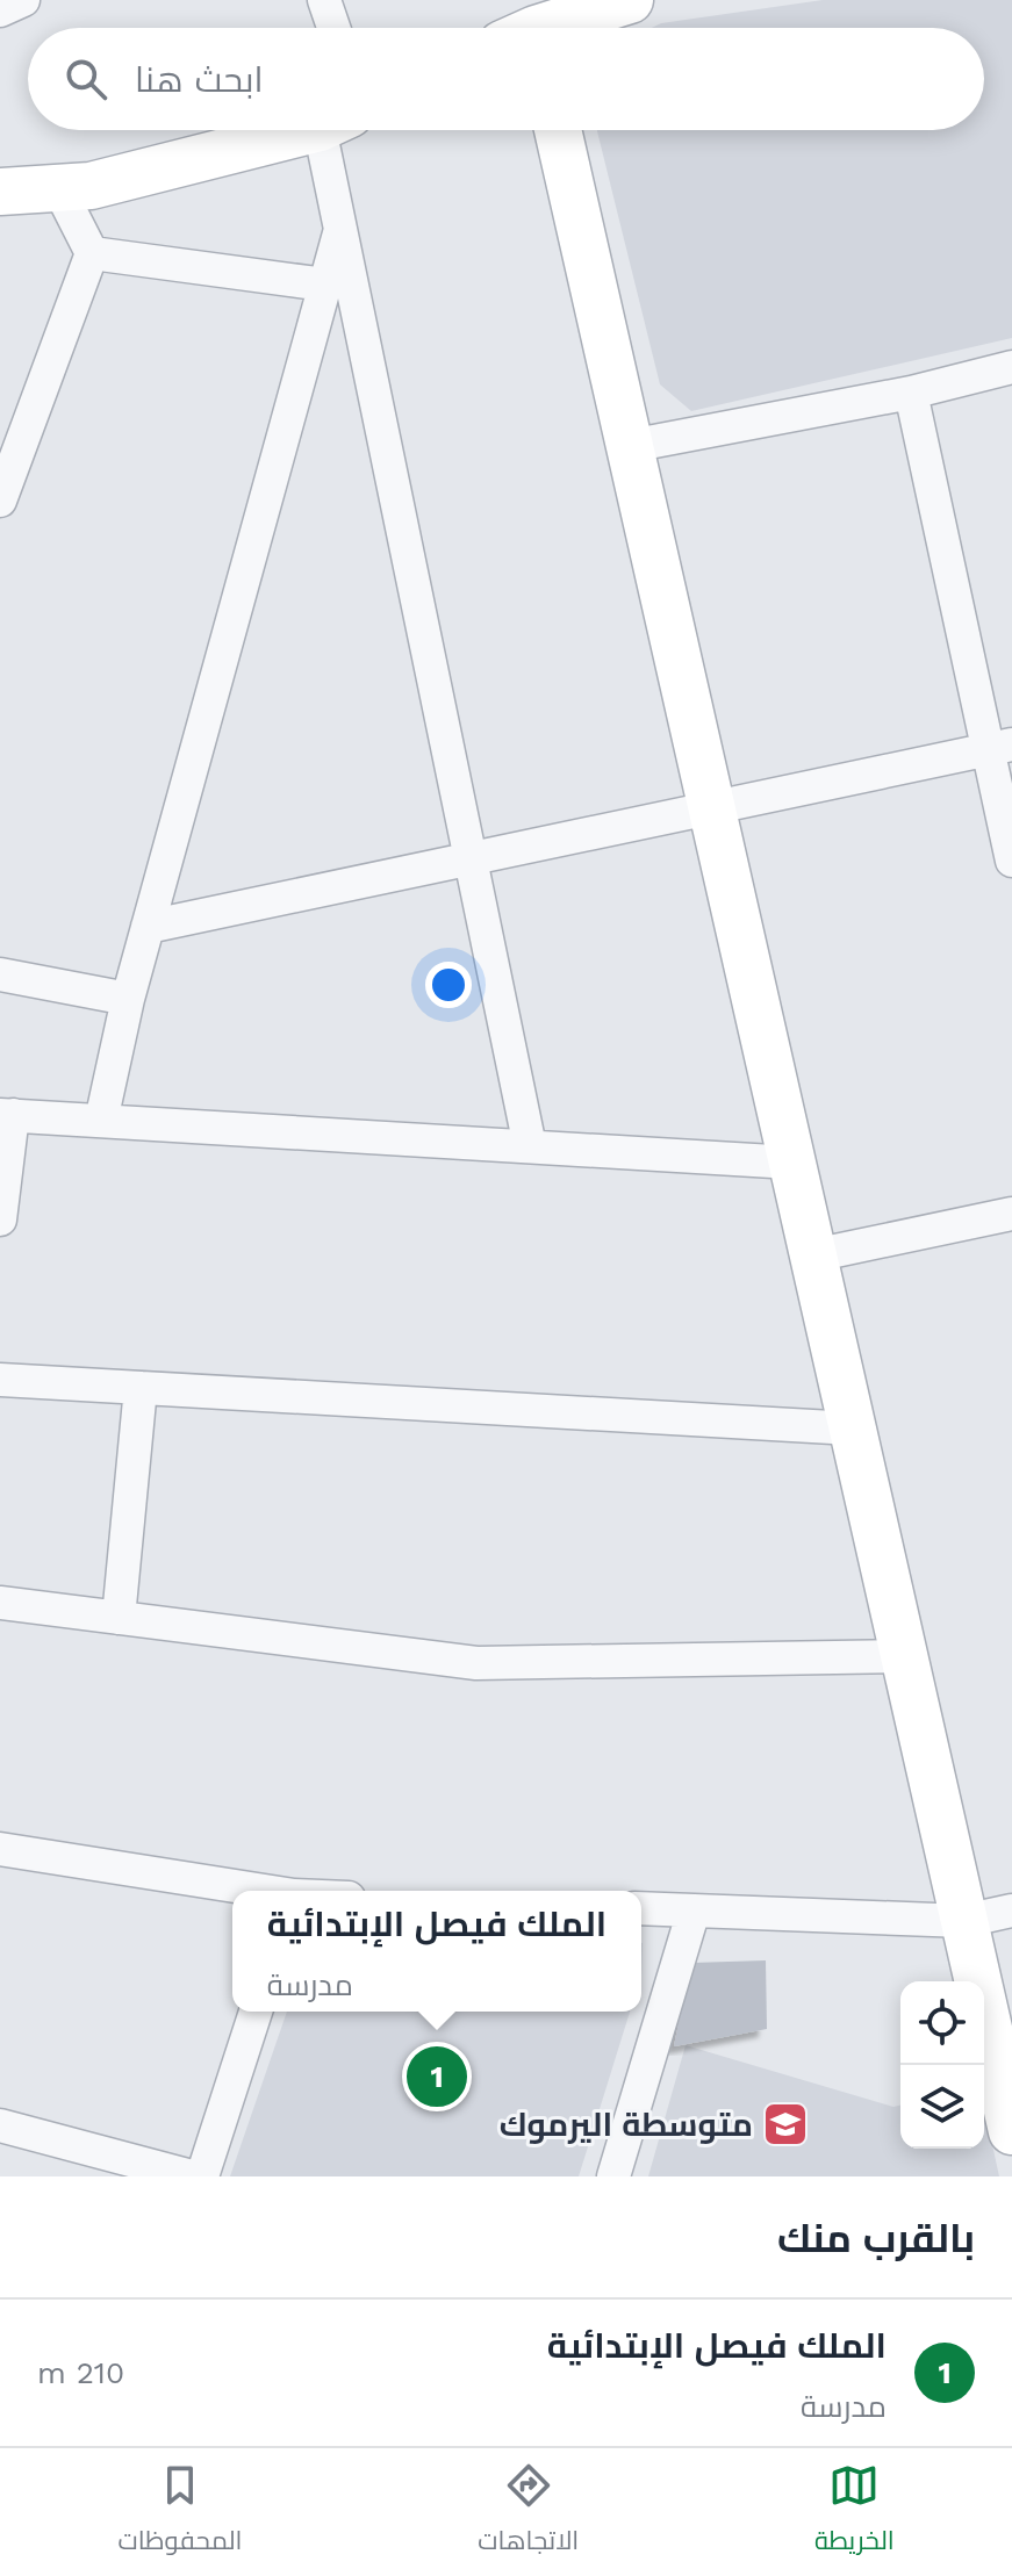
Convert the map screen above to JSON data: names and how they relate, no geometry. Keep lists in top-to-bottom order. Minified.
{"places":{"school or university":["متوسطة اليرموك"]},"page":{"search":"ابحث هنا","popup":["الملك فيصل الإبتدائية","مدرسة"],"pins":"1","heading":"بالقرب منك","list":[{"mark":"1","name":"الملك فيصل الإبتدائية","note":"مدرسة","value":"210 m"}],"nav":["الخريطة","الاتجاهات","المحفوظات"]}}
